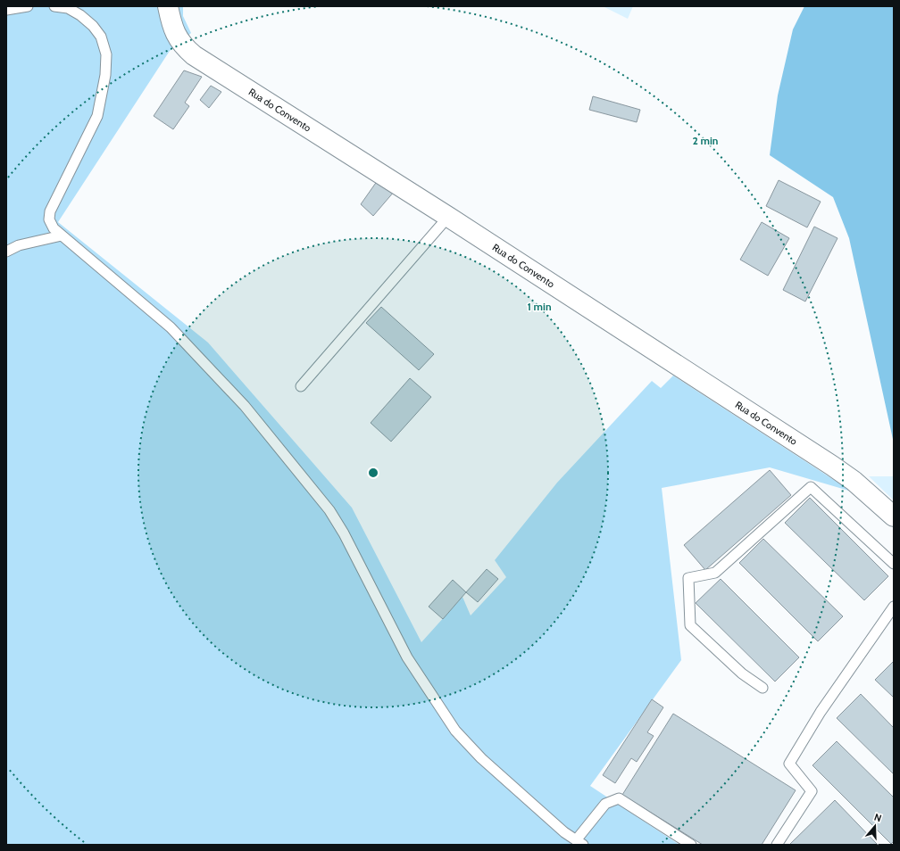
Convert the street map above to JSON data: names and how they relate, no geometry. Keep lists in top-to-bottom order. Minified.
{"streets":{"street":["Rua do Convento"]},"north":"top","rings":["2 min","1 min"]}
